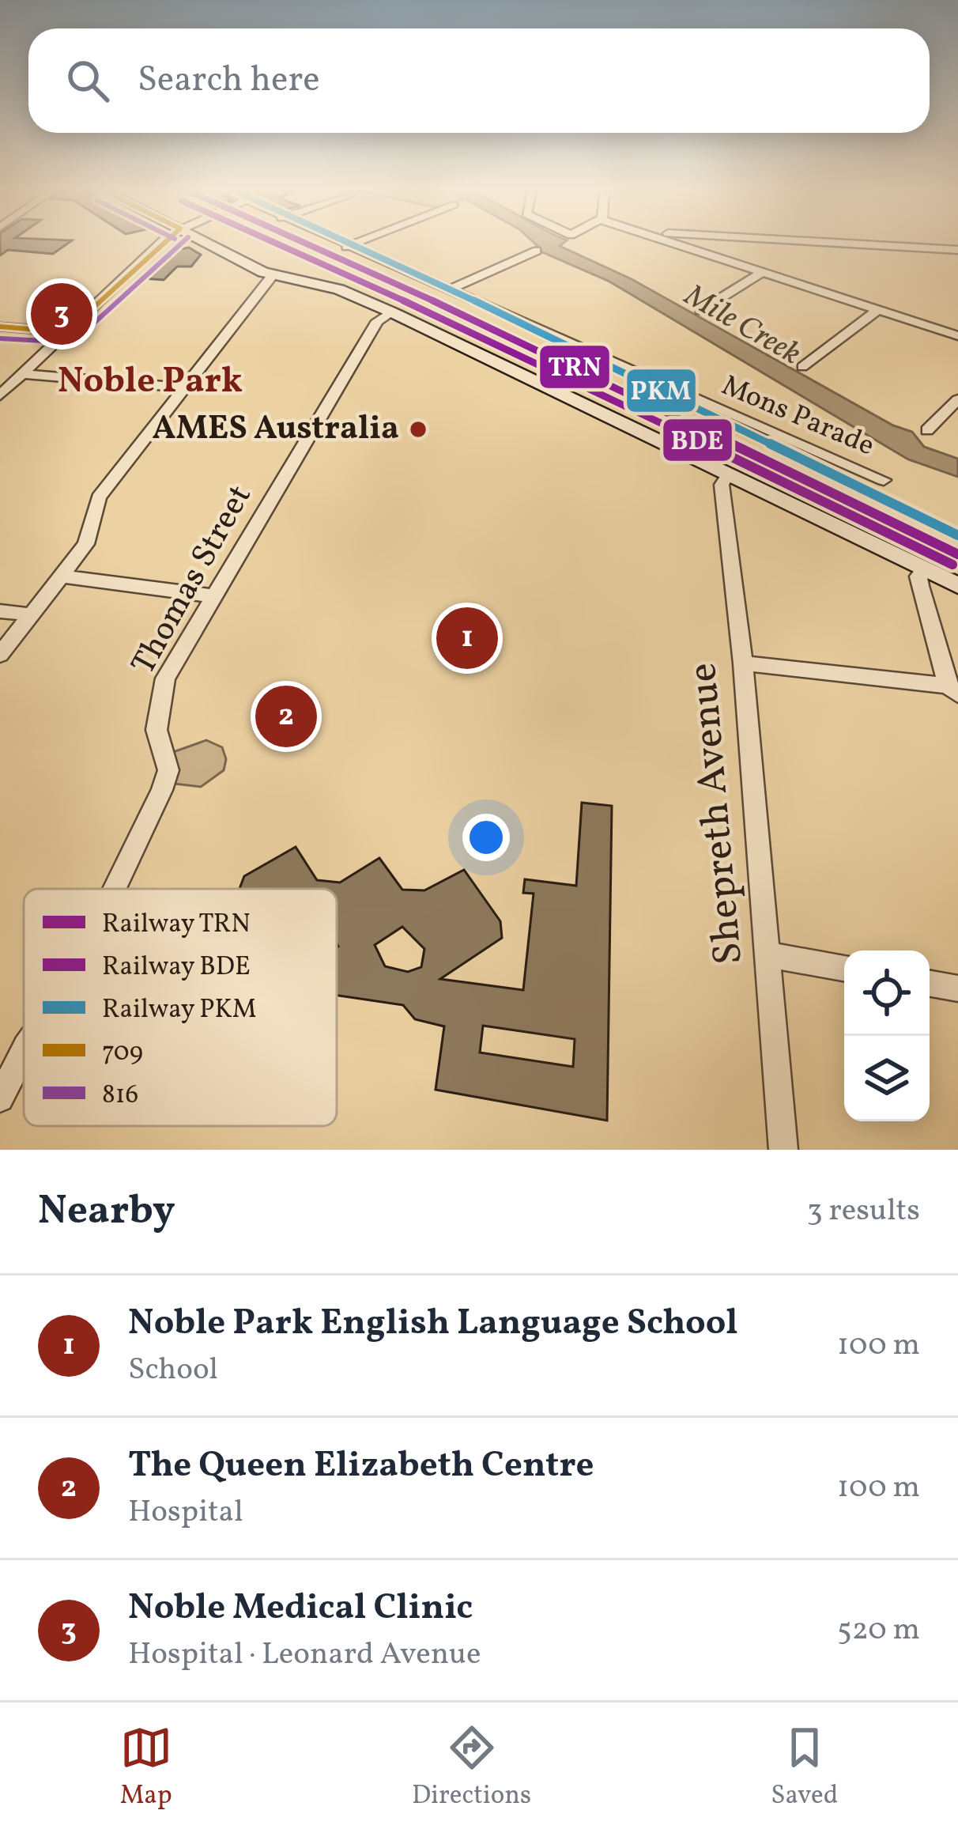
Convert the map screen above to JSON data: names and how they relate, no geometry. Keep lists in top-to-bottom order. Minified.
{"streets":{"street":["Mons Parade","Thomas Street","Shepreth Avenue"]},"districts":["Noble Park"],"water":["Mile Creek"],"places":["AMES Australia"],"lines":["rail line TRN","rail line BDE","rail line PKM","transit line 709","transit line 816"],"legend":["Railway TRN","Railway BDE","Railway PKM","709","816"],"page":{"search":"Search here","pins":["3","1","2"],"heading":["Nearby","3 results"],"list":[{"mark":"1","name":"Noble Park English Language School","note":"School","value":"100 m"},{"mark":"2","name":"The Queen Elizabeth Centre","note":"Hospital","value":"100 m"},{"mark":"3","name":"Noble Medical Clinic","note":"Hospital · Leonard Avenue","value":"520 m"}],"nav":["Map","Directions","Saved"]}}
